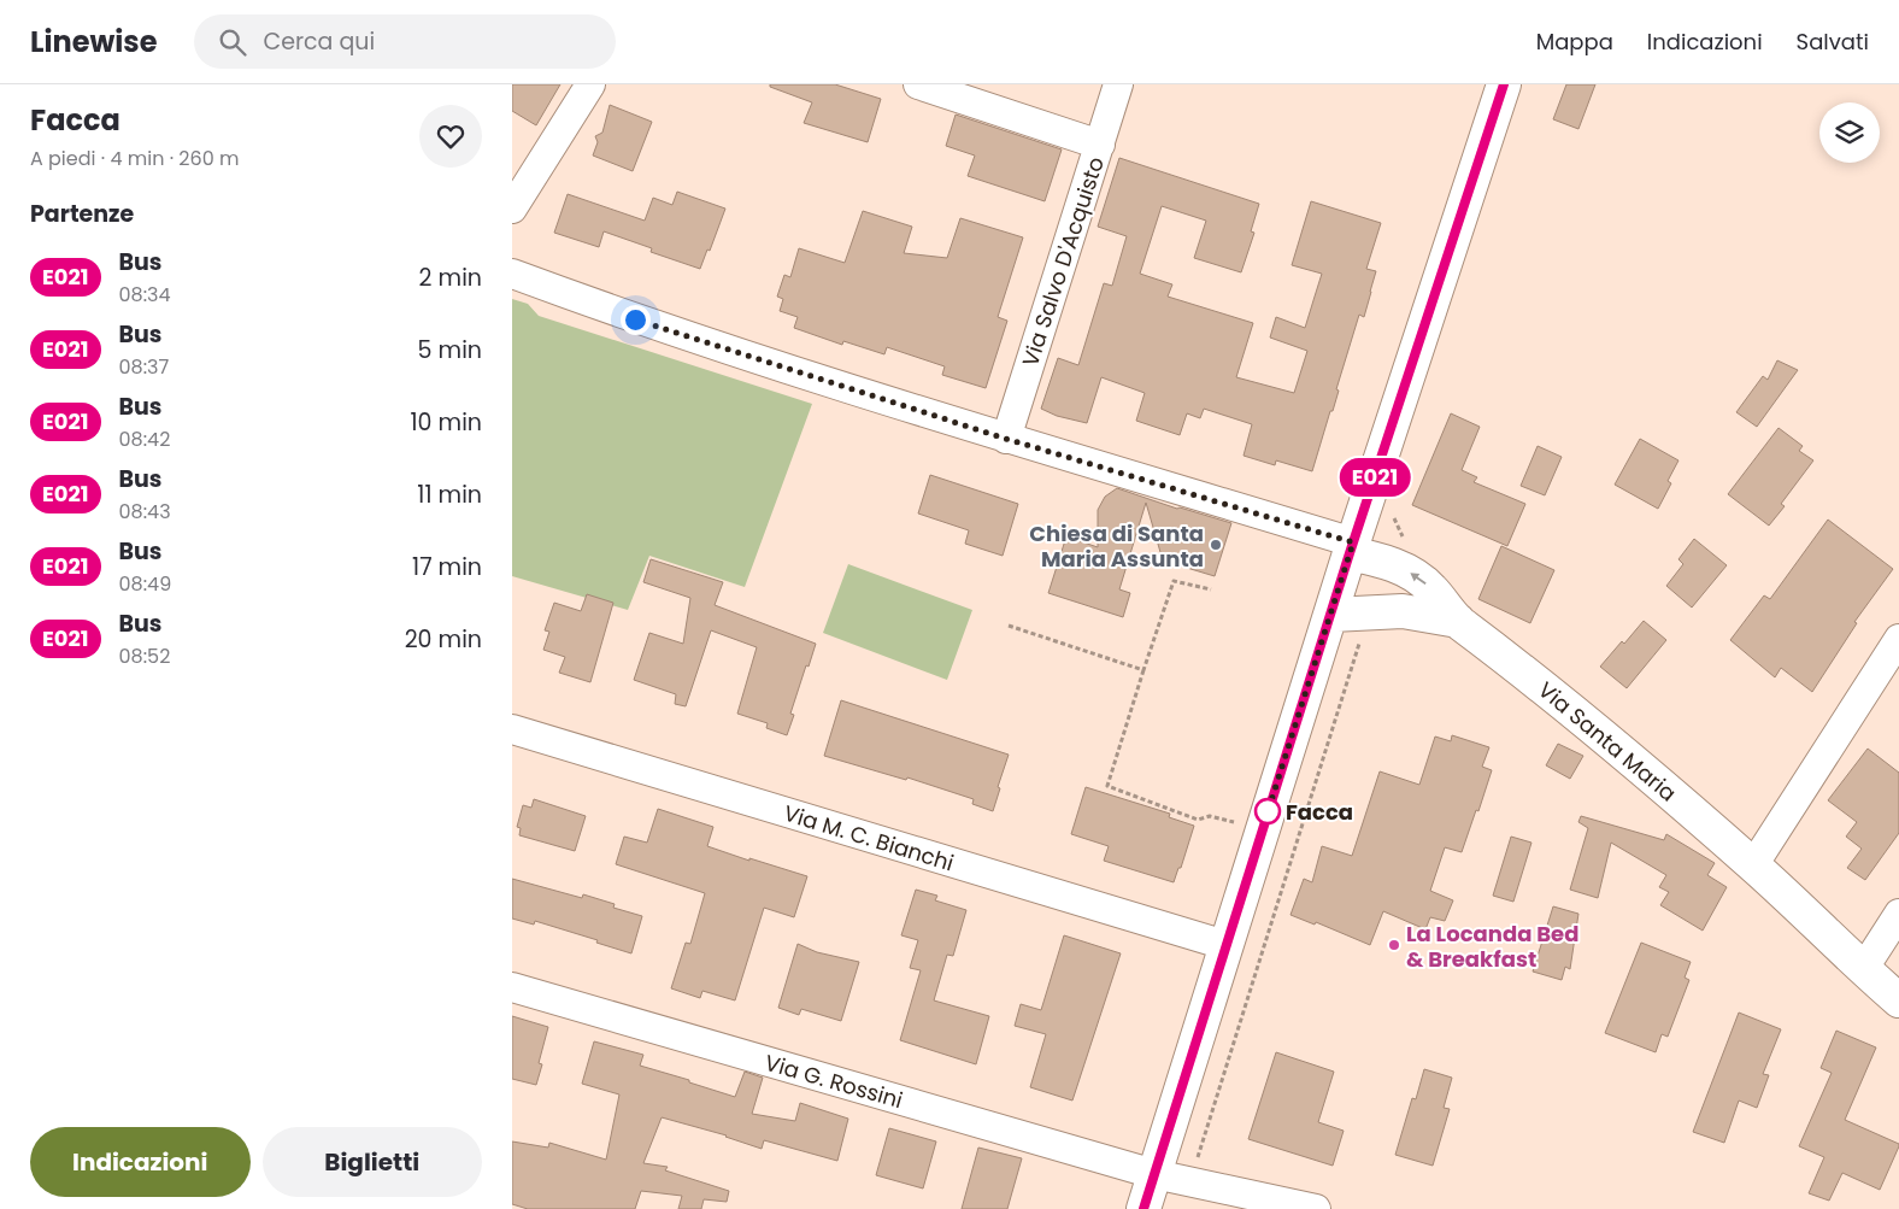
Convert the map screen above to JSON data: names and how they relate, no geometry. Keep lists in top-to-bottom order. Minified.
{"streets":{"main road":["Via Santa Maria"],"street":["Via Salvo D'Acquisto","Via M. C. Bianchi","Via G. Rossini"]},"places":["Chiesa di Santa Maria Assunta","Facca","La Locanda Bed & Breakfast"],"lines":["bus line E021"],"page":{"header":"Linewise","search":"Cerca qui","nav":["Mappa","Indicazioni","Salvati"],"heading":[["Facca","A piedi · 4 min · 260 m"],"Partenze"],"on_map":"E021","list":[{"mark":"E021","name":"Bus","note":"08:34","value":"2 min"},{"mark":"E021","name":"Bus","note":"08:37","value":"5 min"},{"mark":"E021","name":"Bus","note":"08:42","value":"10 min"},{"mark":"E021","name":"Bus","note":"08:43","value":"11 min"},{"mark":"E021","name":"Bus","note":"08:49","value":"17 min"},{"mark":"E021","name":"Bus","note":"08:52","value":"20 min"}],"buttons":["Indicazioni","Biglietti"]}}
